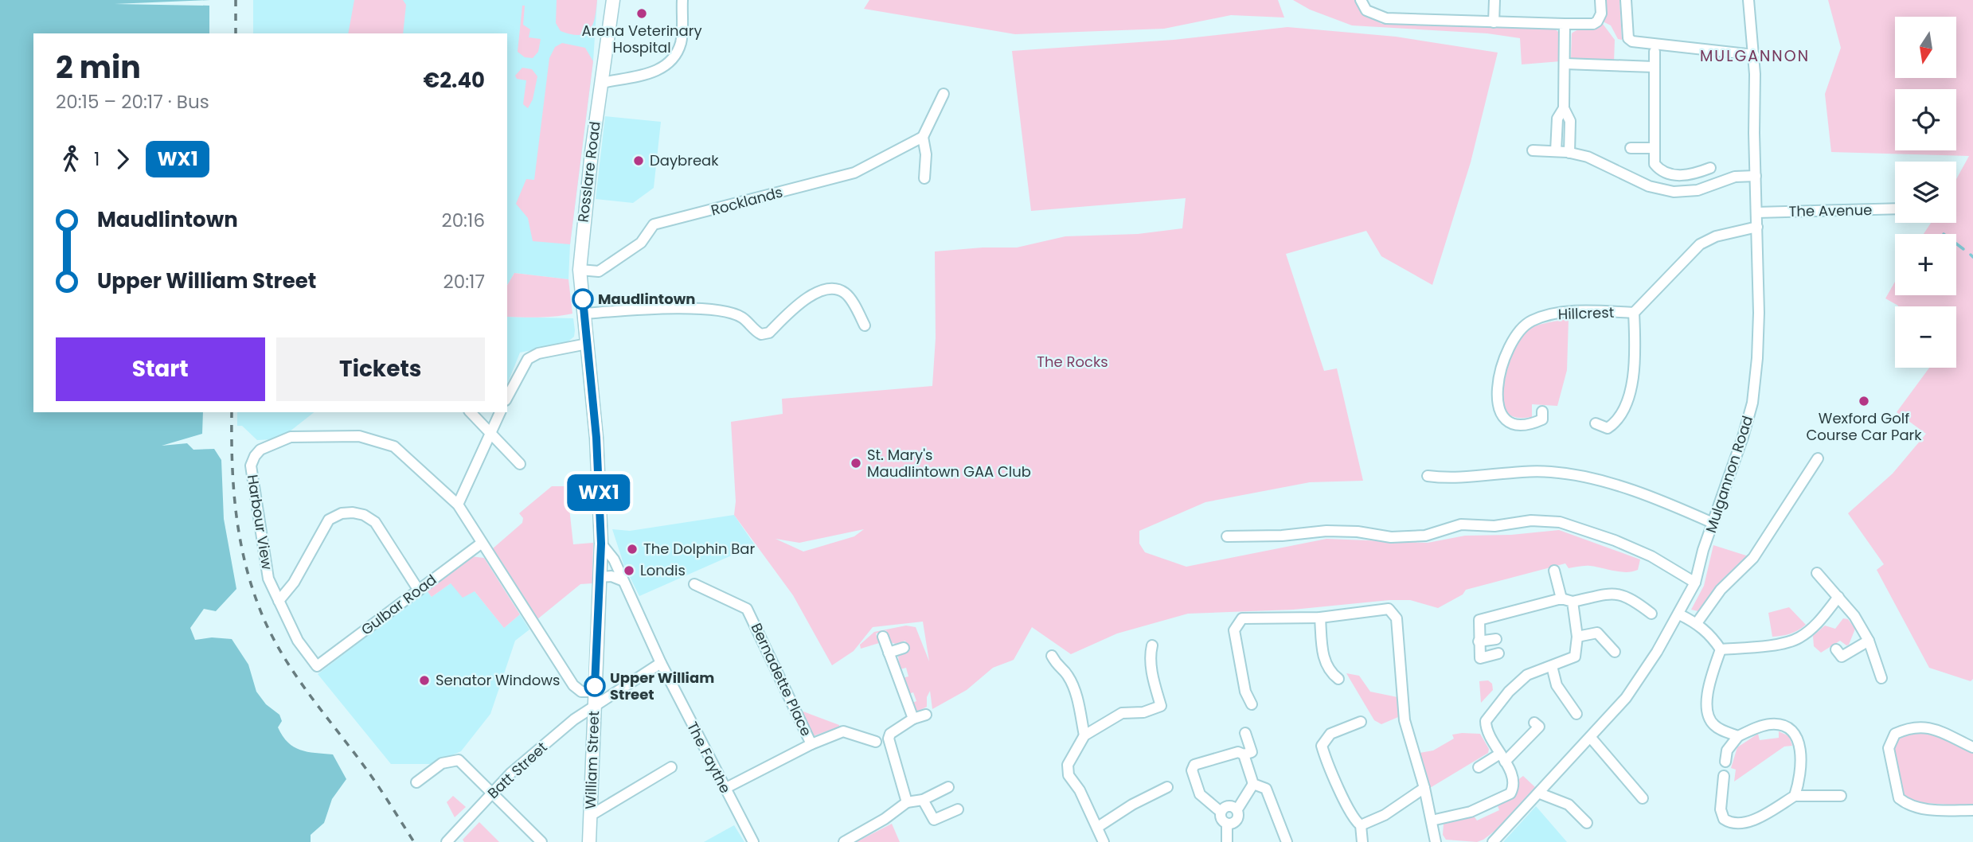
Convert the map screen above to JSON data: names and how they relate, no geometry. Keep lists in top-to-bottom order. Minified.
{"streets":{"main road":["Rosslare Road","William Street"],"street":["Rocklands","The Avenue","Hillcrest","Mulgannon Road","Harbour View","Gulbar Road","Bernadette Place","The Faythe","Batt Street"]},"crossings":[["Rosslare Road","Rocklands"],["The Avenue","Mulgannon Road"],["Hillcrest","Mulgannon Road"],["Harbour View","Gulbar Road"],["Bernadette Place","The Faythe"],["The Faythe","William Street"],["The Faythe","Batt Street"],["William Street","Batt Street"]],"districts":["MULGANNON"],"parks":["The Rocks"],"places":["Arena Veterinary Hospital","Daybreak","Maudlintown","Wexford Golf Course Car Park","St. Mary's Maudlintown GAA Club","The Dolphin Bar","Londis","Senator Windows","Upper William Street"],"lines":["bus line WX1"],"north":"bottom","page":{"on_map":"WX1","map_buttons":["+","−"],"heading":["2 min","20:15 – 20:17 · Bus","€2.40"],"legs":["1","WX1"],"list":[{"name":"Maudlintown","value":"20:16"},{"name":"Upper William Street","value":"20:17"}],"buttons":["Start","Tickets"]}}
